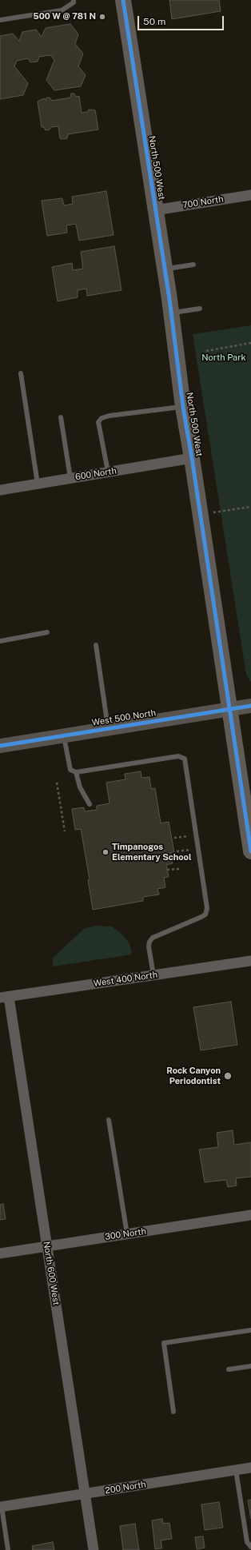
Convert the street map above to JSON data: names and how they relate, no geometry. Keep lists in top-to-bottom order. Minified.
{"streets":{"main road":["North 500 West"],"street":["700 North","600 North","West 500 North","West 400 North","300 North","North 600 West","200 North"]},"crossings":[["North 500 West","700 North"],["North 500 West","600 North"],["North 500 West","West 500 North"],["West 400 North","North 600 West"],["300 North","North 600 West"],["North 600 West","200 North"]],"parks":["North Park"],"places":["500 W @ 781 N","Timpanogos Elementary School","Rock Canyon Periodontist"],"scale_bar":"50 m"}
